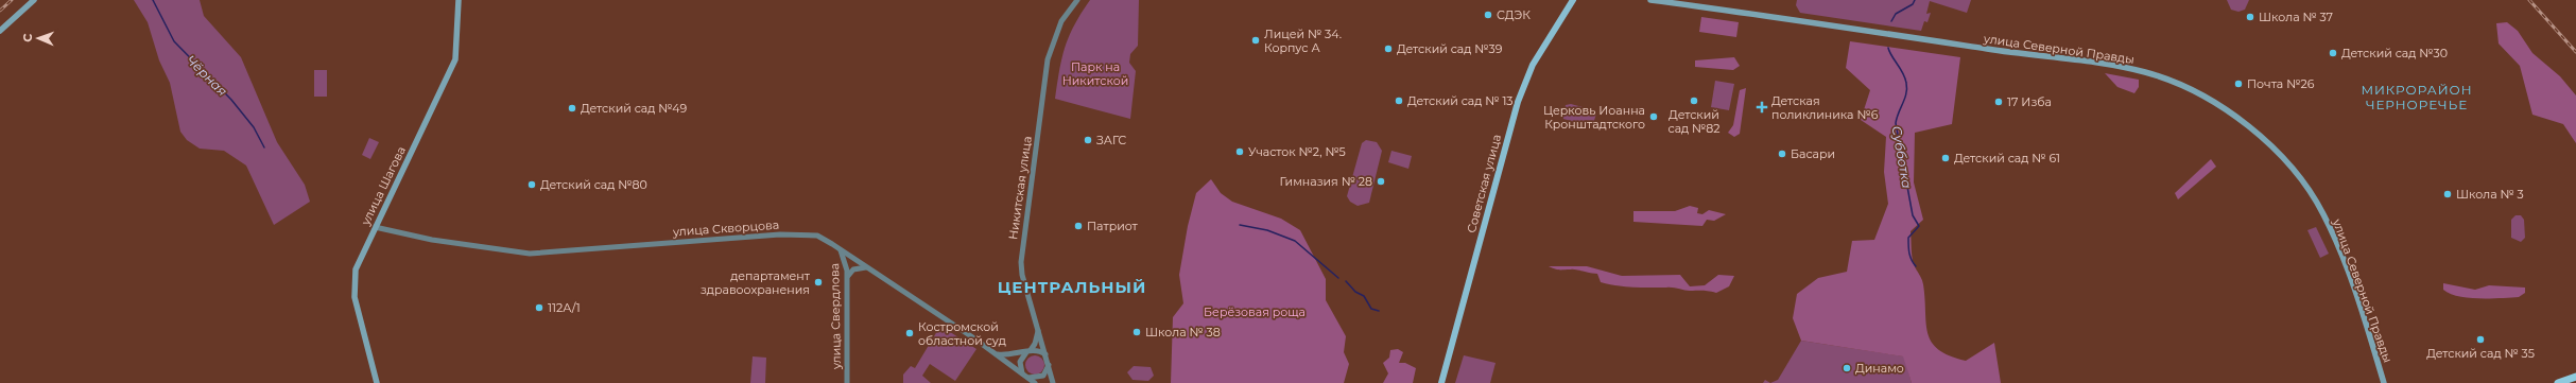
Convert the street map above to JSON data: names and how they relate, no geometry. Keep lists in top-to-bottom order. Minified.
{"streets":{"main road":["улица Северной Правды","Советская улица","улица Шагова"],"street":["Никитская улица","улица Скворцова","улица Свердлова"]},"crossings":[["улица Шагова","улица Скворцова"],["Никитская улица","улица Скворцова"],["улица Скворцова","улица Свердлова"]],"districts":["МИКРОРАЙОН ЧЕРНОРЕЧЬЕ","ЦЕНТРАЛЬНЫЙ"],"water":["Чёрная","Субботка"],"parks":["Парк на Никитской","Берёзовая роща"],"places":{"other":["СДЭК","Школа № 37","Лицей № 34. Корпус А","Детский сад №39","Детский сад №30","Почта №26","Детский сад № 13","Детский сад №82","17 Изба","Детский сад №49","Церковь Иоанна Кронштадтского","ЗАГС","Участок №2, №5","Басари","Детский сад № 61","Гимназия № 28","Детский сад №80","Школа № 3","Патриот","департамент здравоохранения","112А/1","Школа № 38","Костромской областной суд","Детский сад № 35","Динамо"],"health":["Детская поликлиника №6"]},"north":"left"}
